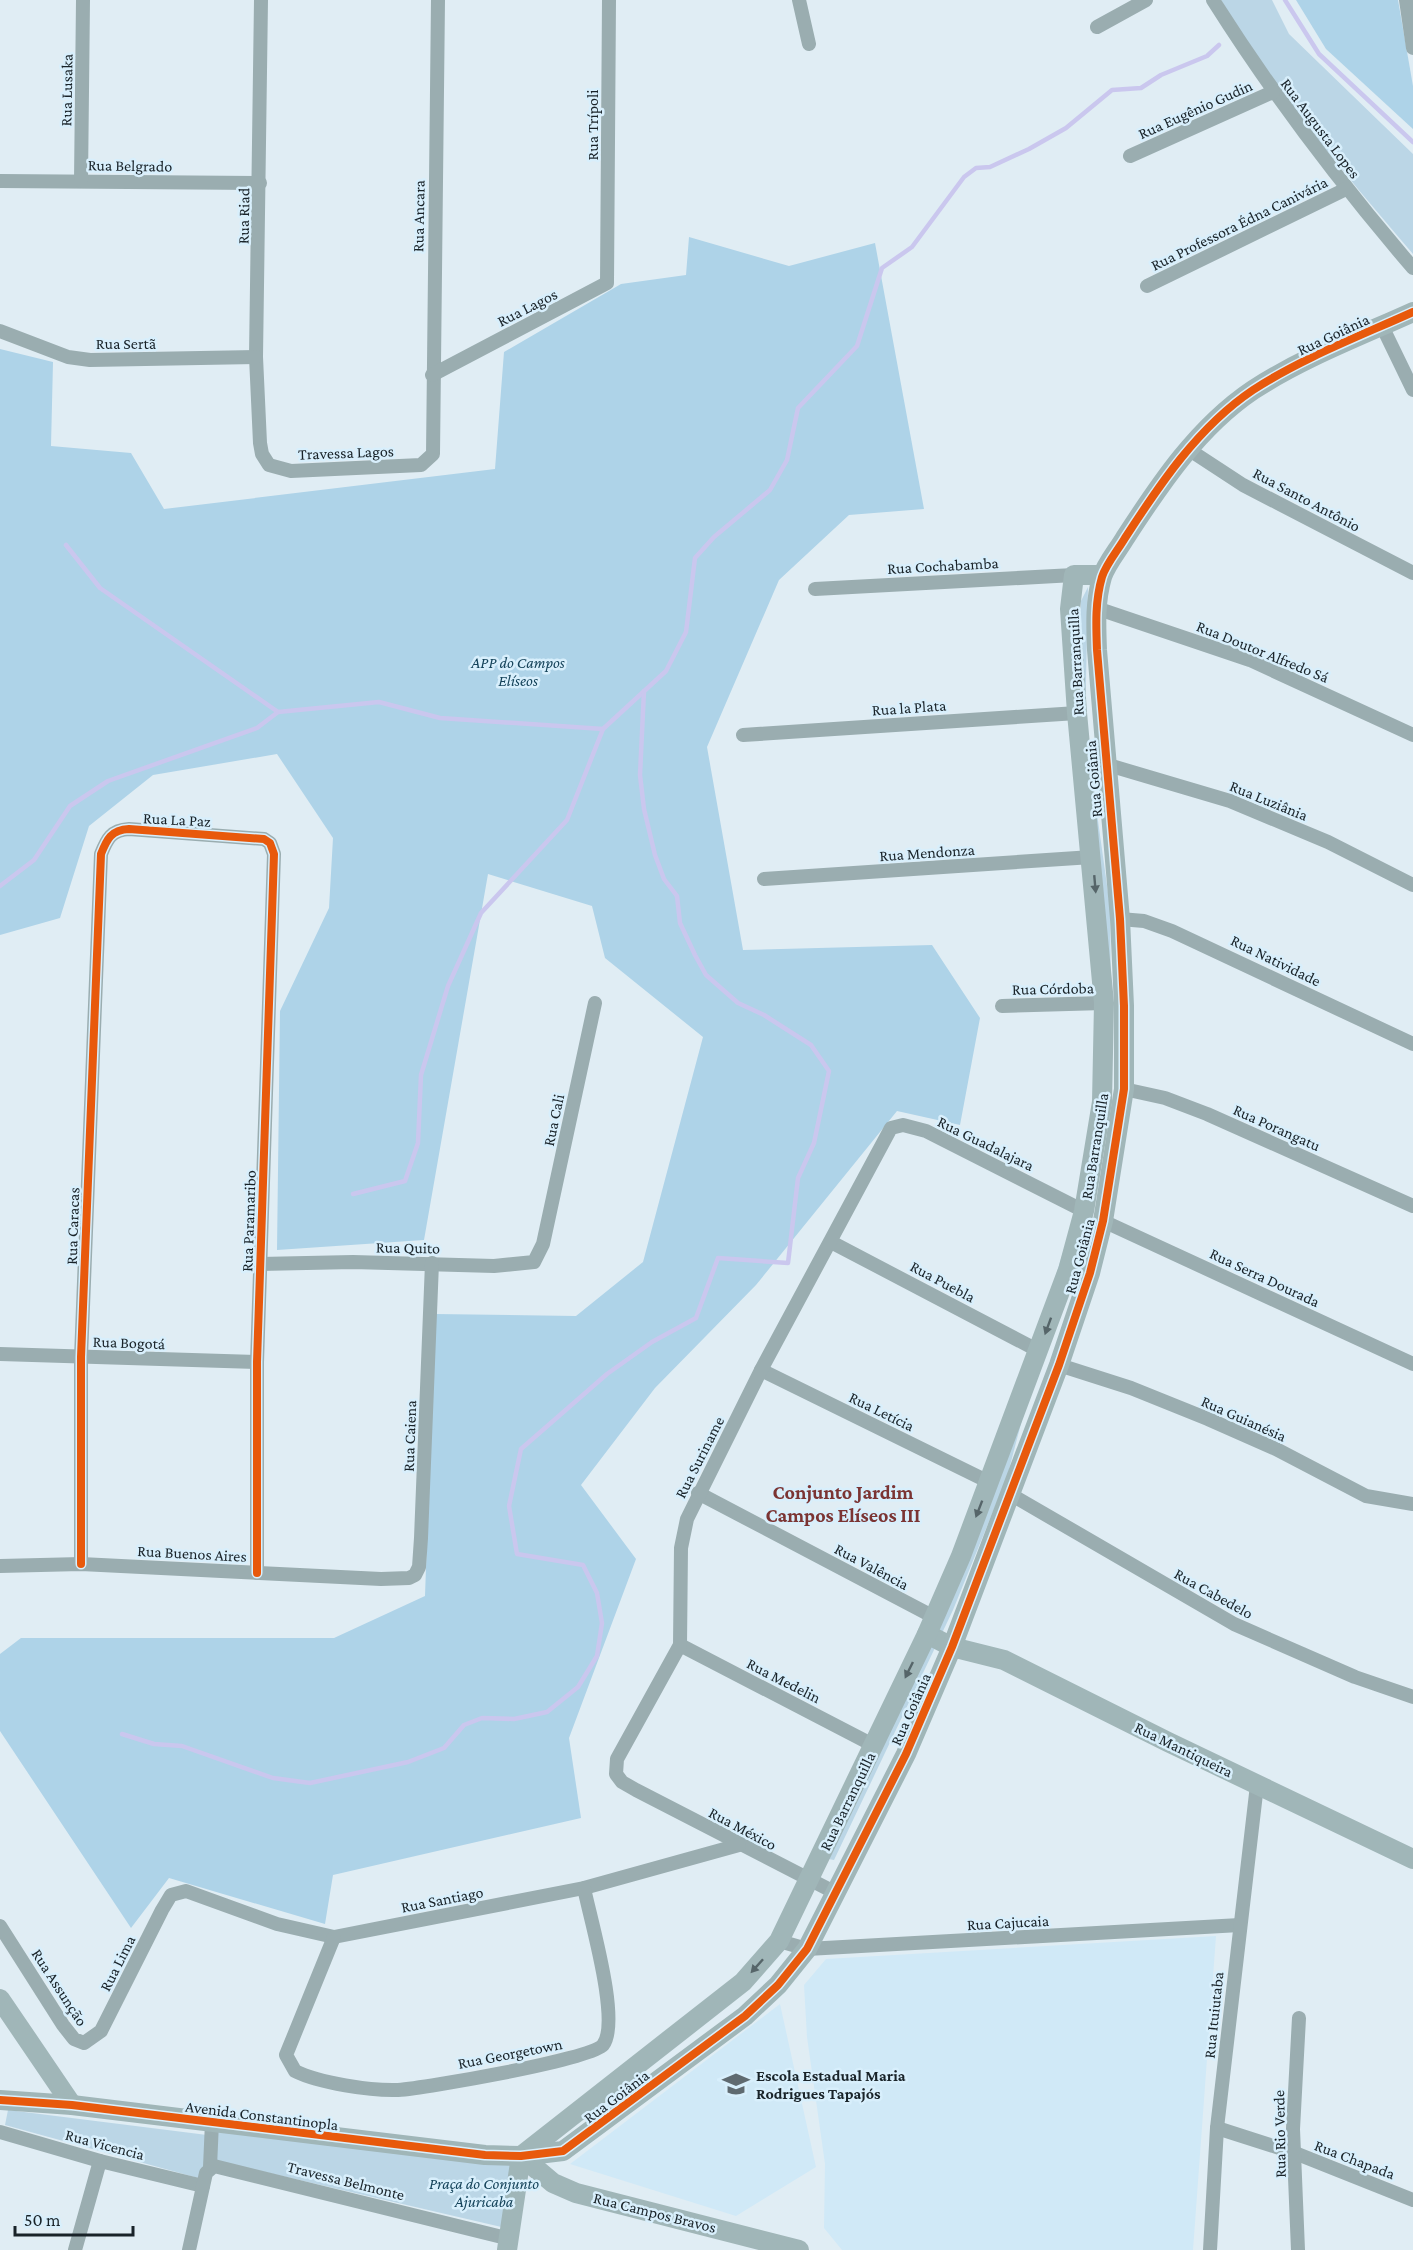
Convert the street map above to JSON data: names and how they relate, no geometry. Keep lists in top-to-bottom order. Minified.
{"streets":{"street":["Rua Lusaka","Rua Eugênio Gudin","Rua Trípoli","Rua Augusta Lopes","Rua Belgrado","Rua Riad","Rua Ancara","Rua Professora Édna Canivária","Rua Lagos","Rua Goiânia","Rua Sertã","Travessa Lagos","Rua Santo Antônio","Rua Cochabamba","Rua Doutor Alfredo Sá","Rua Barranquilla","Rua la Plata","Rua Luziânia","Rua La Paz","Rua Mendonza","Rua Natividade","Rua Córdoba","Rua Cali","Rua Porangatu","Rua Guadalajara","Rua Paramaribo","Rua Caracas","Rua Quito","Rua Serra Dourada","Rua Puebla","Rua Bogotá","Rua Letícia","Rua Guianésia","Rua Caiena","Rua Suriname","Rua Buenos Aires","Rua Valência","Rua Cabedelo","Rua Medelin","Rua Mantiqueira","Rua México","Rua Santiago","Rua Cajucaia","Rua Lima","Rua Assunção","Rua Ituiutaba","Rua Georgetown","Avenida Constantinopla","Rua Rio Verde","Rua Vicencia","Rua Chapada","Travessa Belmonte","Rua Campos Bravos"]},"crossings":[["Rua Lusaka","Rua Belgrado"],["Rua Eugênio Gudin","Rua Augusta Lopes"],["Rua Trípoli","Rua Lagos"],["Rua Augusta Lopes","Rua Professora Édna Canivária"],["Rua Belgrado","Rua Riad"],["Rua Riad","Rua Sertã"],["Rua Riad","Travessa Lagos"],["Rua Ancara","Rua Lagos"],["Rua Ancara","Travessa Lagos"],["Rua Goiânia","Rua Santo Antônio"],["Rua Goiânia","Rua Doutor Alfredo Sá"],["Rua Goiânia","Rua Barranquilla"],["Rua Goiânia","Rua Luziânia"],["Rua Goiânia","Rua Natividade"],["Rua Goiânia","Rua Porangatu"],["Rua Goiânia","Rua Serra Dourada"],["Rua Goiânia","Rua Guianésia"],["Rua Goiânia","Rua Cabedelo"],["Rua Goiânia","Rua Mantiqueira"],["Rua Goiânia","Rua México"],["Rua Goiânia","Rua Cajucaia"],["Rua Goiânia","Avenida Constantinopla"],["Rua Goiânia","Rua Campos Bravos"],["Rua Cochabamba","Rua Barranquilla"],["Rua Barranquilla","Rua la Plata"],["Rua Barranquilla","Rua Mendonza"],["Rua Barranquilla","Rua Córdoba"],["Rua Barranquilla","Rua Guadalajara"],["Rua Barranquilla","Rua Puebla"],["Rua Barranquilla","Rua Letícia"],["Rua Barranquilla","Rua Valência"],["Rua Barranquilla","Rua Medelin"],["Rua Barranquilla","Rua Mantiqueira"],["Rua Barranquilla","Rua México"],["Rua La Paz","Rua Paramaribo"],["Rua La Paz","Rua Caracas"],["Rua Cali","Rua Quito"],["Rua Guadalajara","Rua Suriname"],["Rua Paramaribo","Rua Quito"],["Rua Paramaribo","Rua Bogotá"],["Rua Paramaribo","Rua Buenos Aires"],["Rua Caracas","Rua Bogotá"],["Rua Caracas","Rua Buenos Aires"],["Rua Quito","Rua Caiena"],["Rua Puebla","Rua Suriname"],["Rua Letícia","Rua Suriname"],["Rua Caiena","Rua Buenos Aires"],["Rua Suriname","Rua Valência"],["Rua Suriname","Rua Medelin"],["Rua Suriname","Rua México"],["Rua Valência","Rua Mantiqueira"],["Rua Mantiqueira","Rua Ituiutaba"],["Rua México","Rua Santiago"],["Rua Santiago","Rua Lima"],["Rua Santiago","Rua Georgetown"],["Rua Cajucaia","Rua Ituiutaba"],["Rua Lima","Rua Assunção"],["Rua Ituiutaba","Rua Chapada"],["Avenida Constantinopla","Rua Campos Bravos"],["Rua Rio Verde","Rua Chapada"]],"one_way":["Rua Barranquilla"],"districts":["Conjunto Jardim Campos Elíseos III"],"parks":["APP do Campos Elíseos","Praça do Conjunto Ajuricaba"],"places":{"school or university":["Escola Estadual Maria Rodrigues Tapajós"]},"scale_bar":"50 m"}
